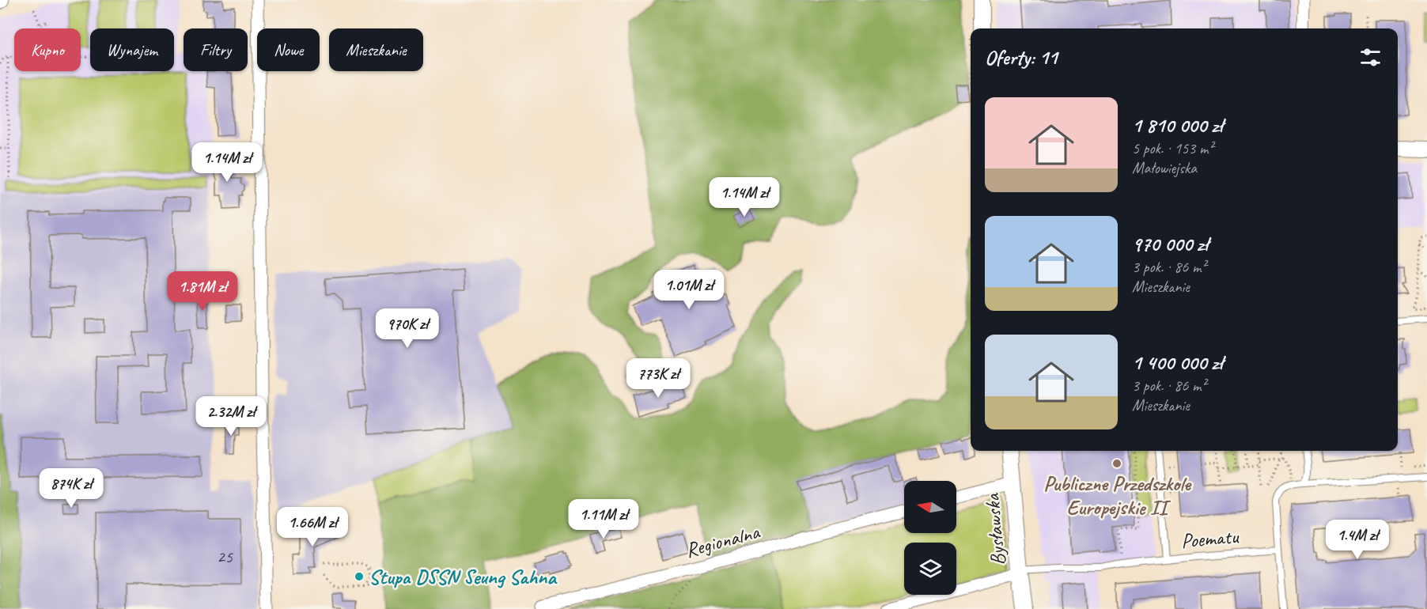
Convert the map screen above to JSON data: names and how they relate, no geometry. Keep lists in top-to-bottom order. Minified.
{"streets":{"street":["Bysławska","Regionalna"],"lane":["Poematu"]},"crossings":[["Bysławska","Poematu"]],"places":["Publiczne Przedszkole Europejskie II","Stupa DSSN Seung Sahna"],"house_numbers":["25"],"north":"left","page":{"chip":["Kupno","Wynajem","Filtry","Nowe","Mieszkanie"],"heading":"Oferty: 11","list":[{"name":"1 810 000 zł","note":"5 pok. · 153 m² · Małowiejska"},{"name":"970 000 zł","note":"3 pok. · 86 m² · Mieszkanie"},{"name":"1 400 000 zł","note":"3 pok. · 86 m² · Mieszkanie"}],"price":["1.14M zł","1.14M zł","1.01M zł","1.81M zł","970K zł","773K zł","2.32M zł","874K zł","1.11M zł","1.66M zł","1.4M zł"]}}
